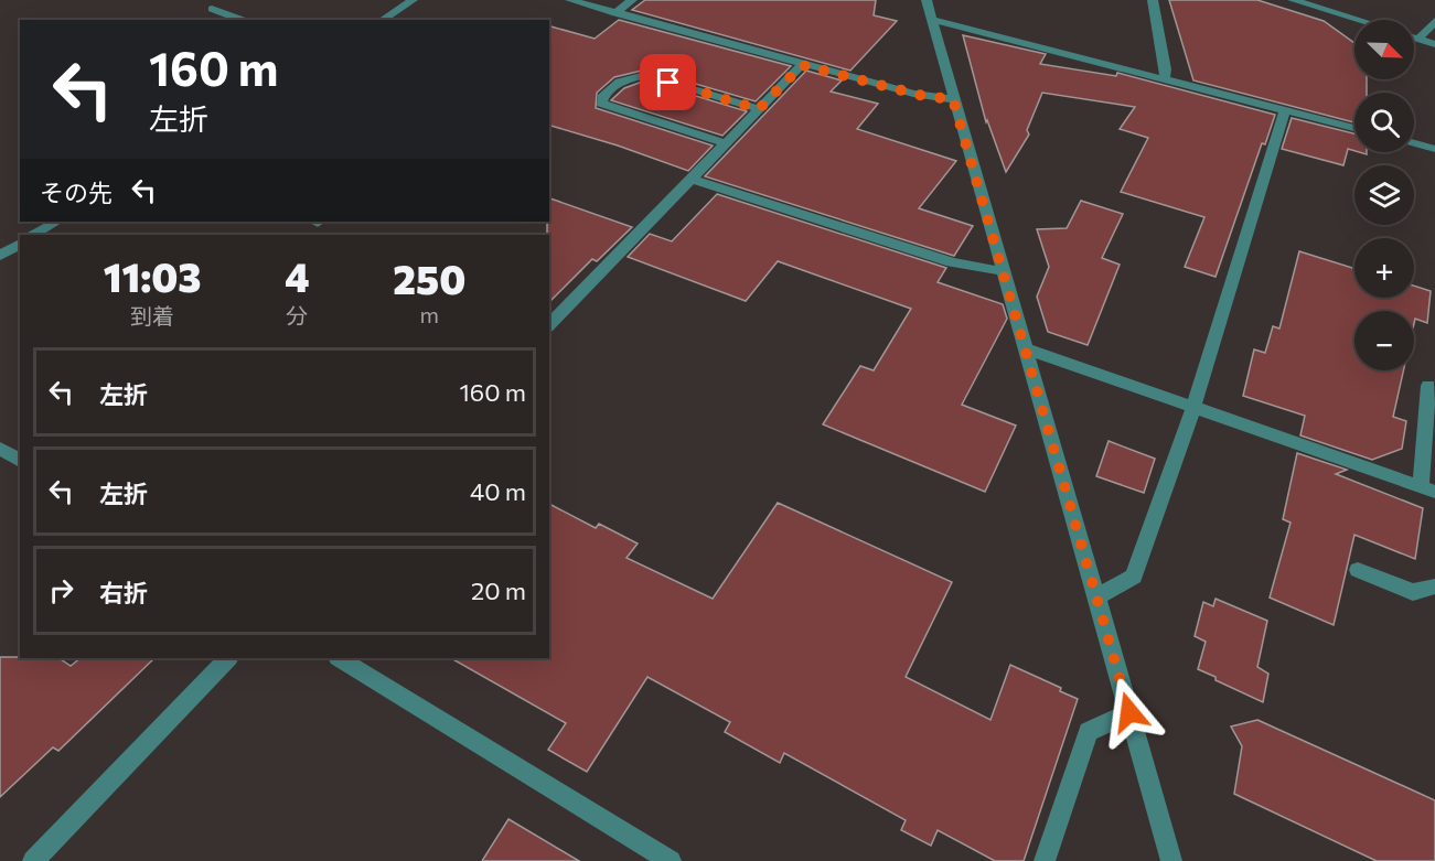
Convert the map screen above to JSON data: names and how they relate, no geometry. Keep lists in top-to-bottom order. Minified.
{"north":"bottom right","page":{"map_buttons":["+","−"],"turn":["160 m","左折"],"then":"その先","eta":["11:03","到着","4","分","250","m"],"list":[{"name":"左折","value":"160 m"},{"name":"左折","value":"40 m"},{"name":"右折","value":"20 m"}]}}
